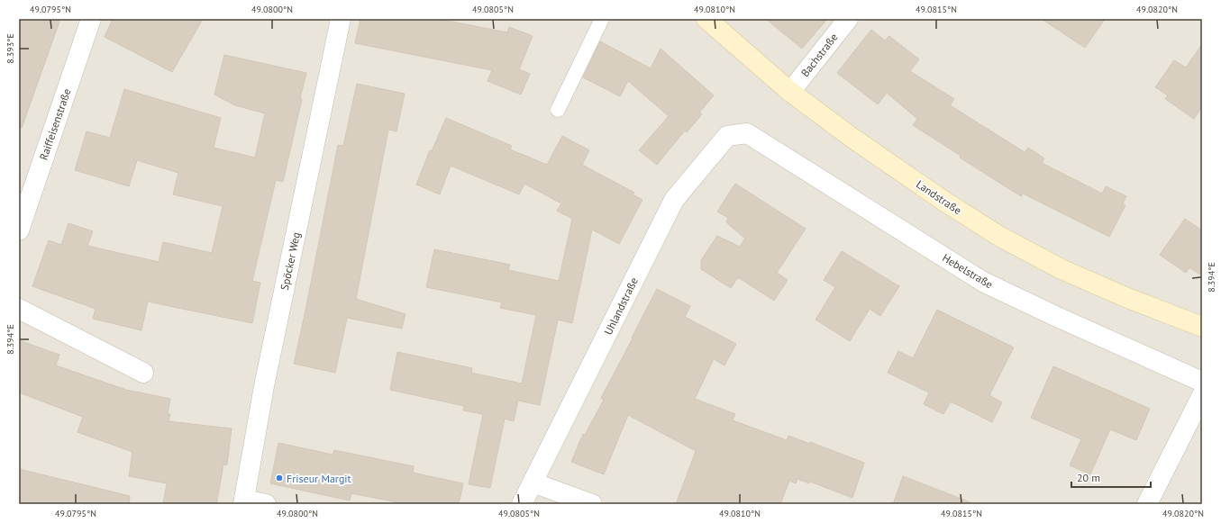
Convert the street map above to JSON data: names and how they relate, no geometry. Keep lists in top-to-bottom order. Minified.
{"streets":{"street":["Bachstraße","Raiffeisenstraße","Landstraße","Spöcker Weg","Hebelstraße","Uhlandstraße"]},"crossings":[["Bachstraße","Landstraße"],["Hebelstraße","Uhlandstraße"]],"places":["Friseur Margit"],"scale_bar":"20 m","coordinates":["49.0795°N","49.0800°N","49.0805°N","49.0810°N","49.0815°N","49.0820°N","8.393°E","8.394°E"]}
